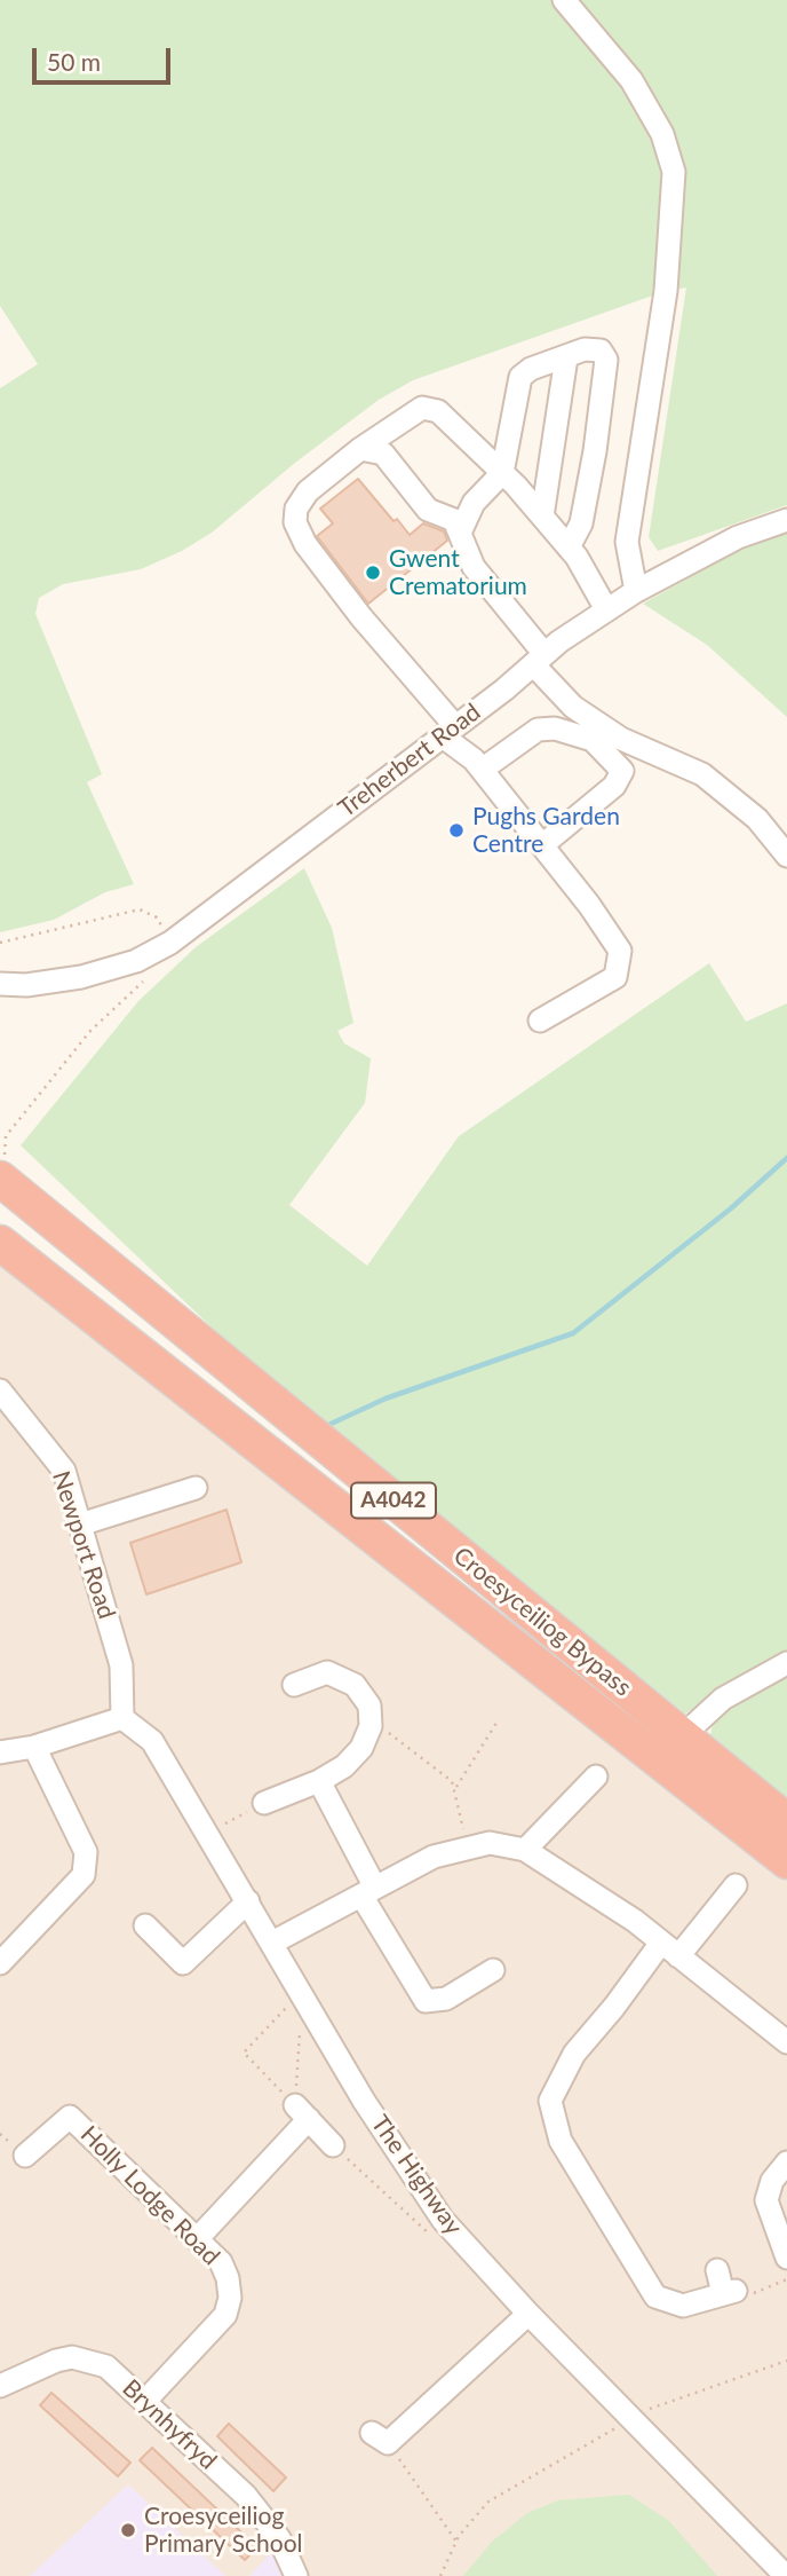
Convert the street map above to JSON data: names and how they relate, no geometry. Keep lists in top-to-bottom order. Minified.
{"streets":{"highway":["A4042","Croesyceiliog Bypass"],"street":["Treherbert Road","Newport Road","The Highway","Holly Lodge Road","Brynhyfryd"]},"crossings":[["Newport Road","The Highway"],["Holly Lodge Road","Brynhyfryd"]],"places":["Gwent Crematorium","Pughs Garden Centre","Croesyceiliog Primary School"],"scale_bar":"50 m"}
